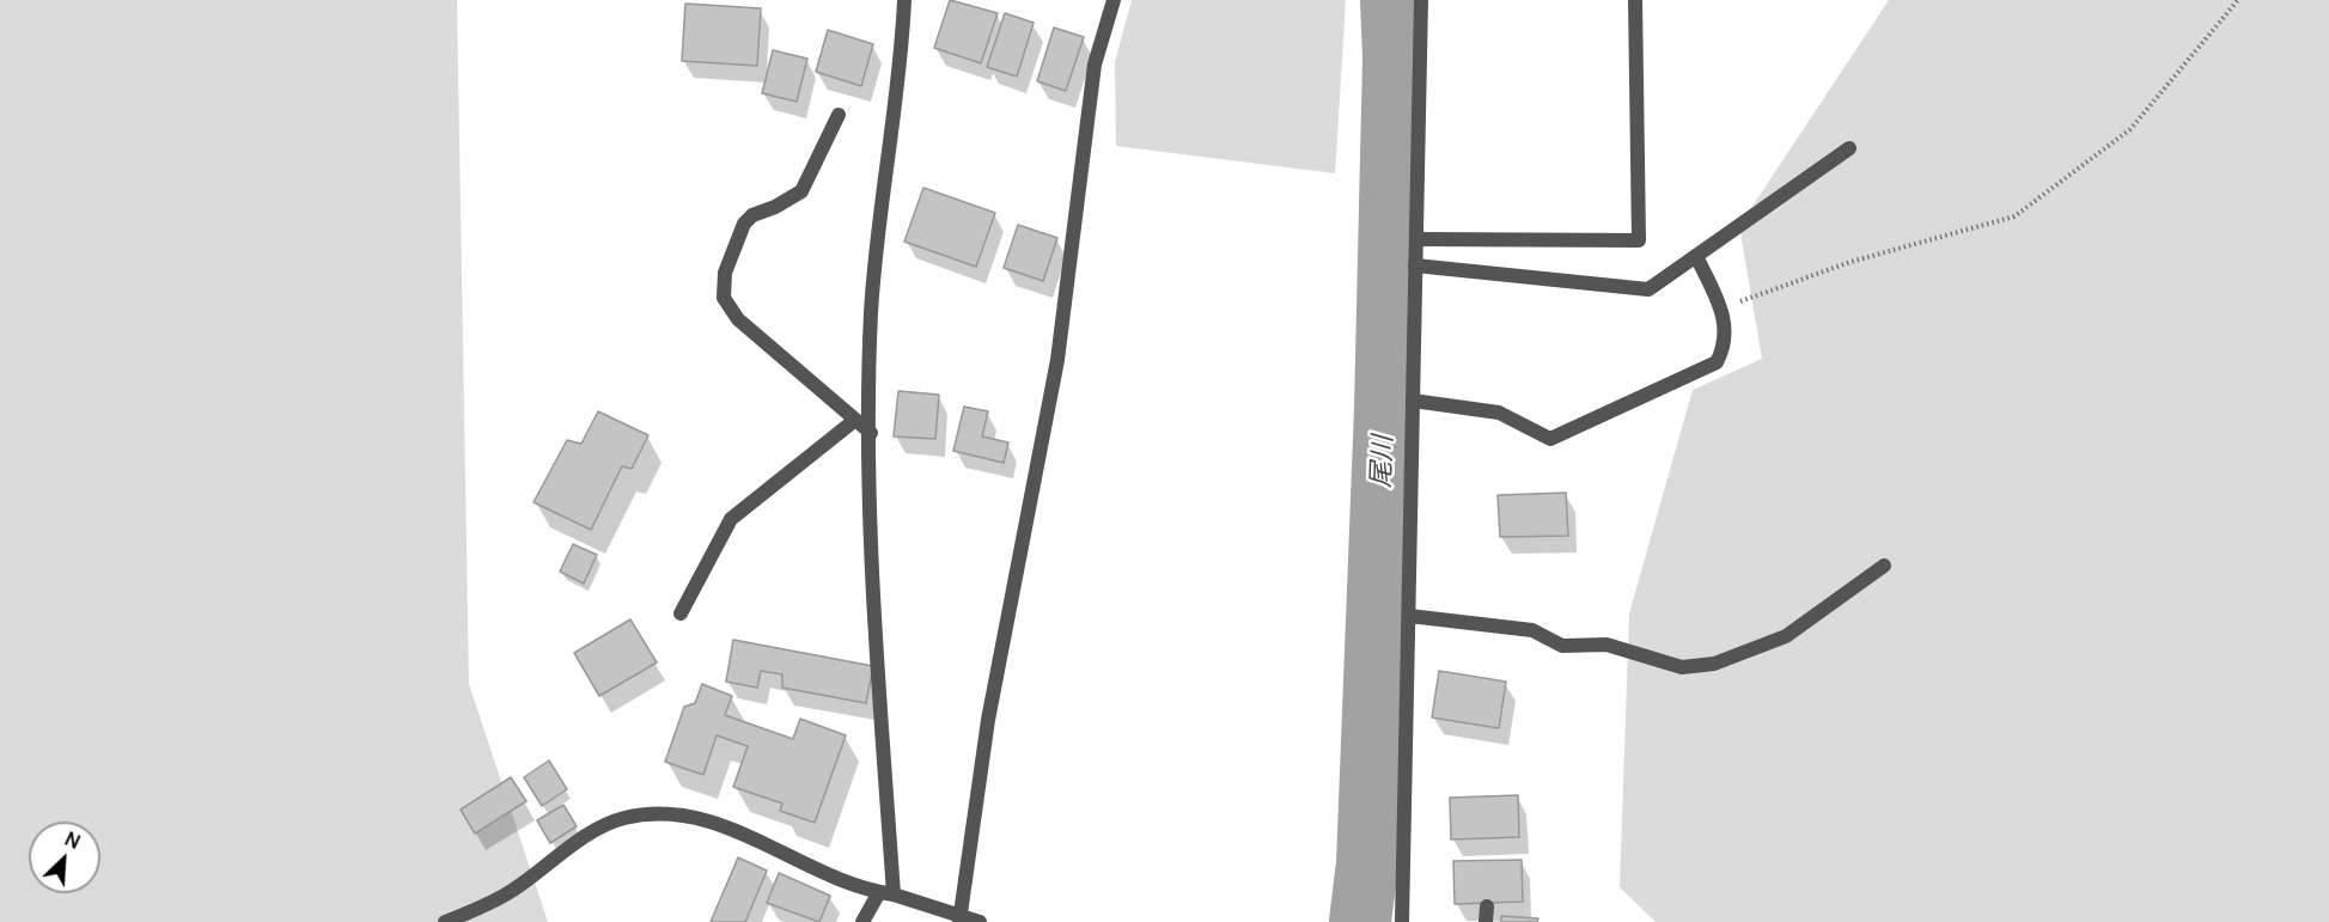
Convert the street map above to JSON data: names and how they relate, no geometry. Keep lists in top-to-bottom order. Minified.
{"water":["尾川"],"north":"top right"}
